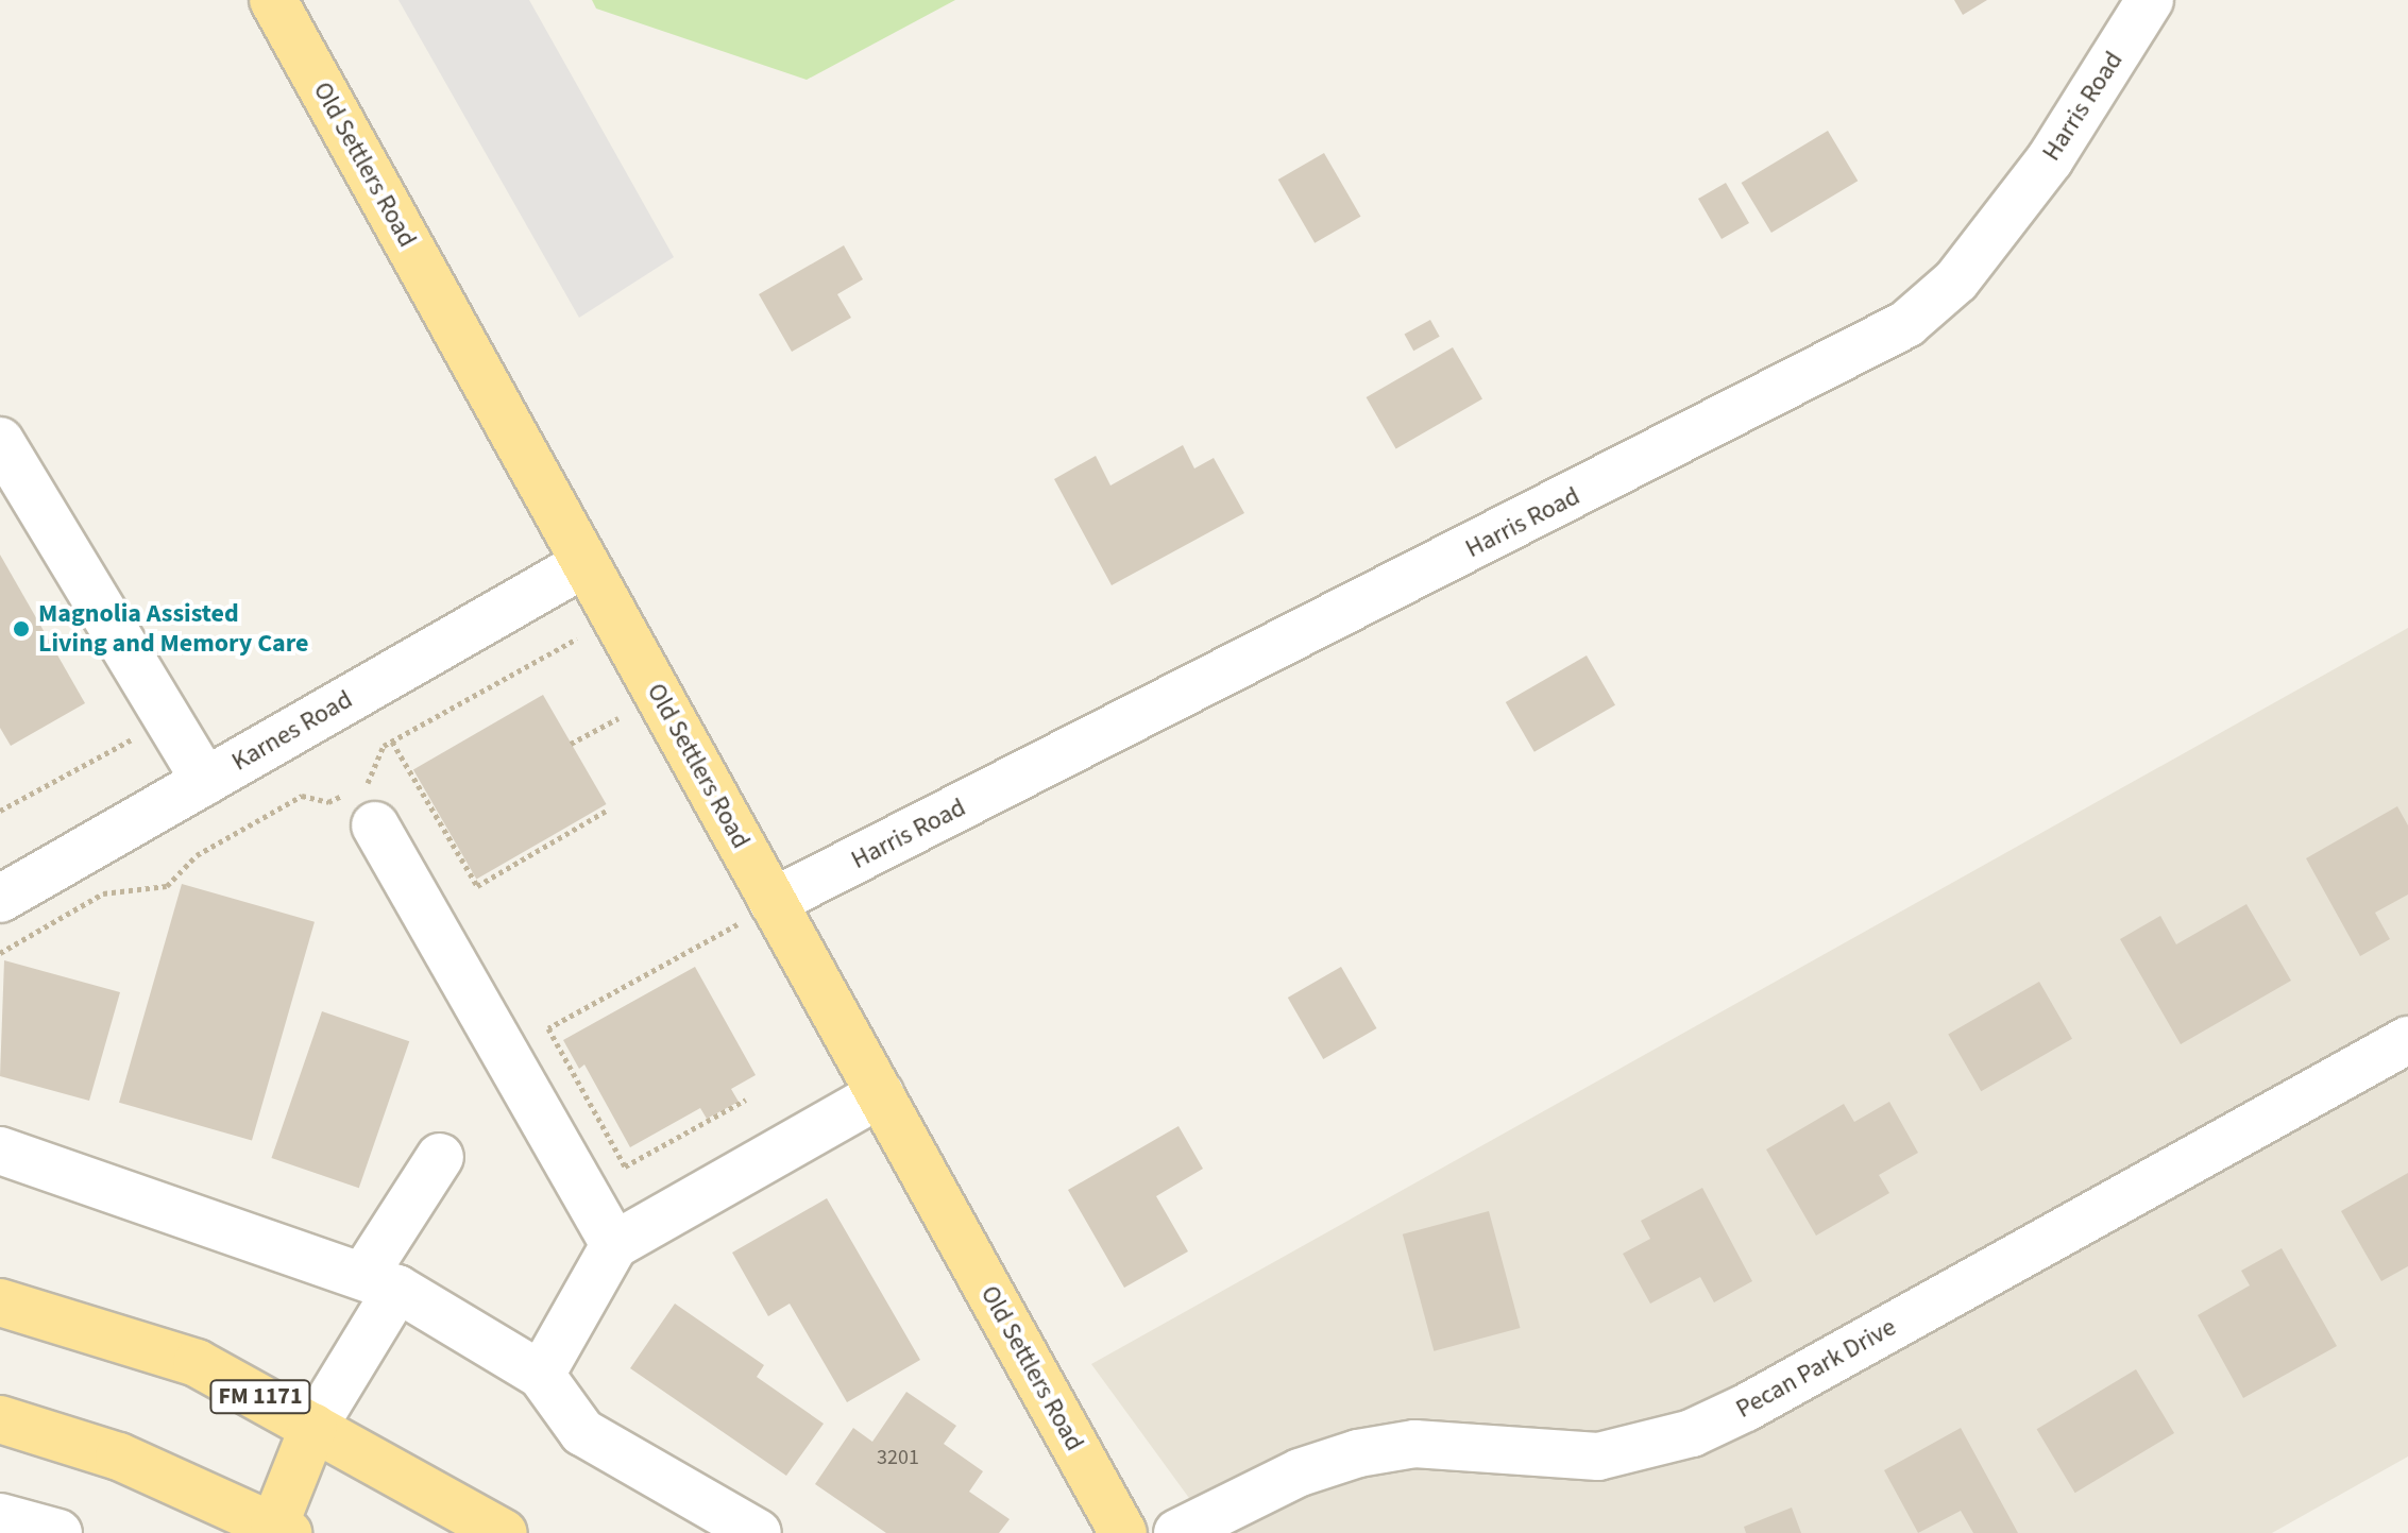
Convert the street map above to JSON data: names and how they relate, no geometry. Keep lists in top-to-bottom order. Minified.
{"streets":{"main road":["Old Settlers Road","FM 1171"],"street":["Harris Road","Karnes Road","Pecan Park Drive"]},"crossings":[["Harris Road","Old Settlers Road"],["Old Settlers Road","Karnes Road"]],"places":["Magnolia Assisted Living and Memory Care"],"house_numbers":["3201"]}
